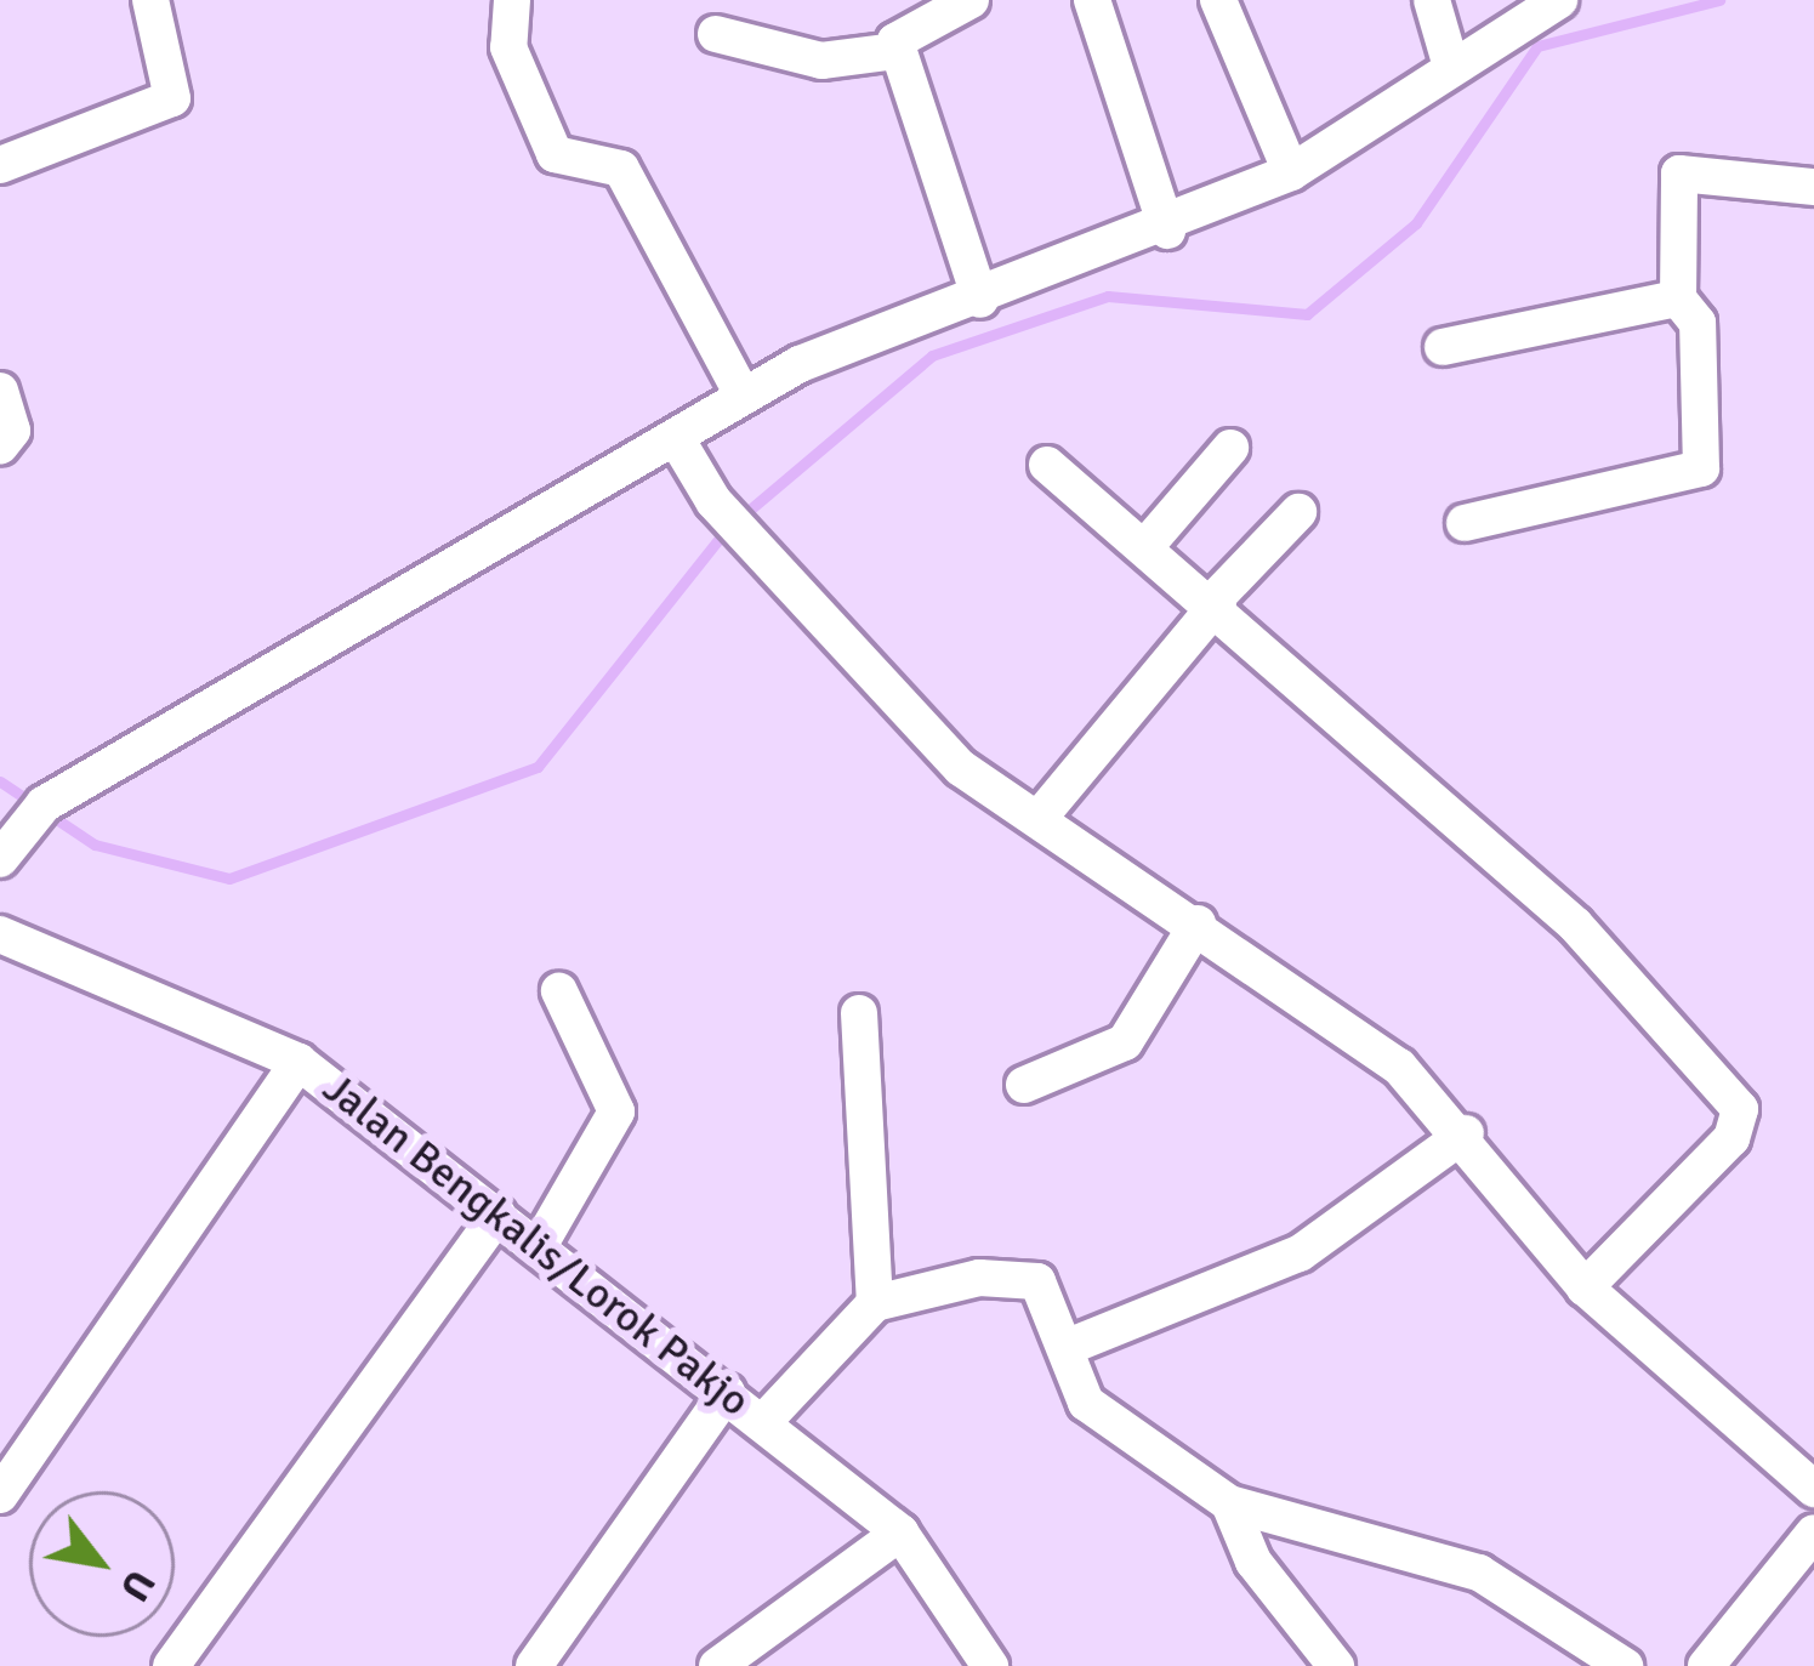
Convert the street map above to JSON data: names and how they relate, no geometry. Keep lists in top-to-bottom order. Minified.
{"streets":{"street":["Jalan Bengkalis/Lorok Pakjo"]},"north":"bottom right"}
